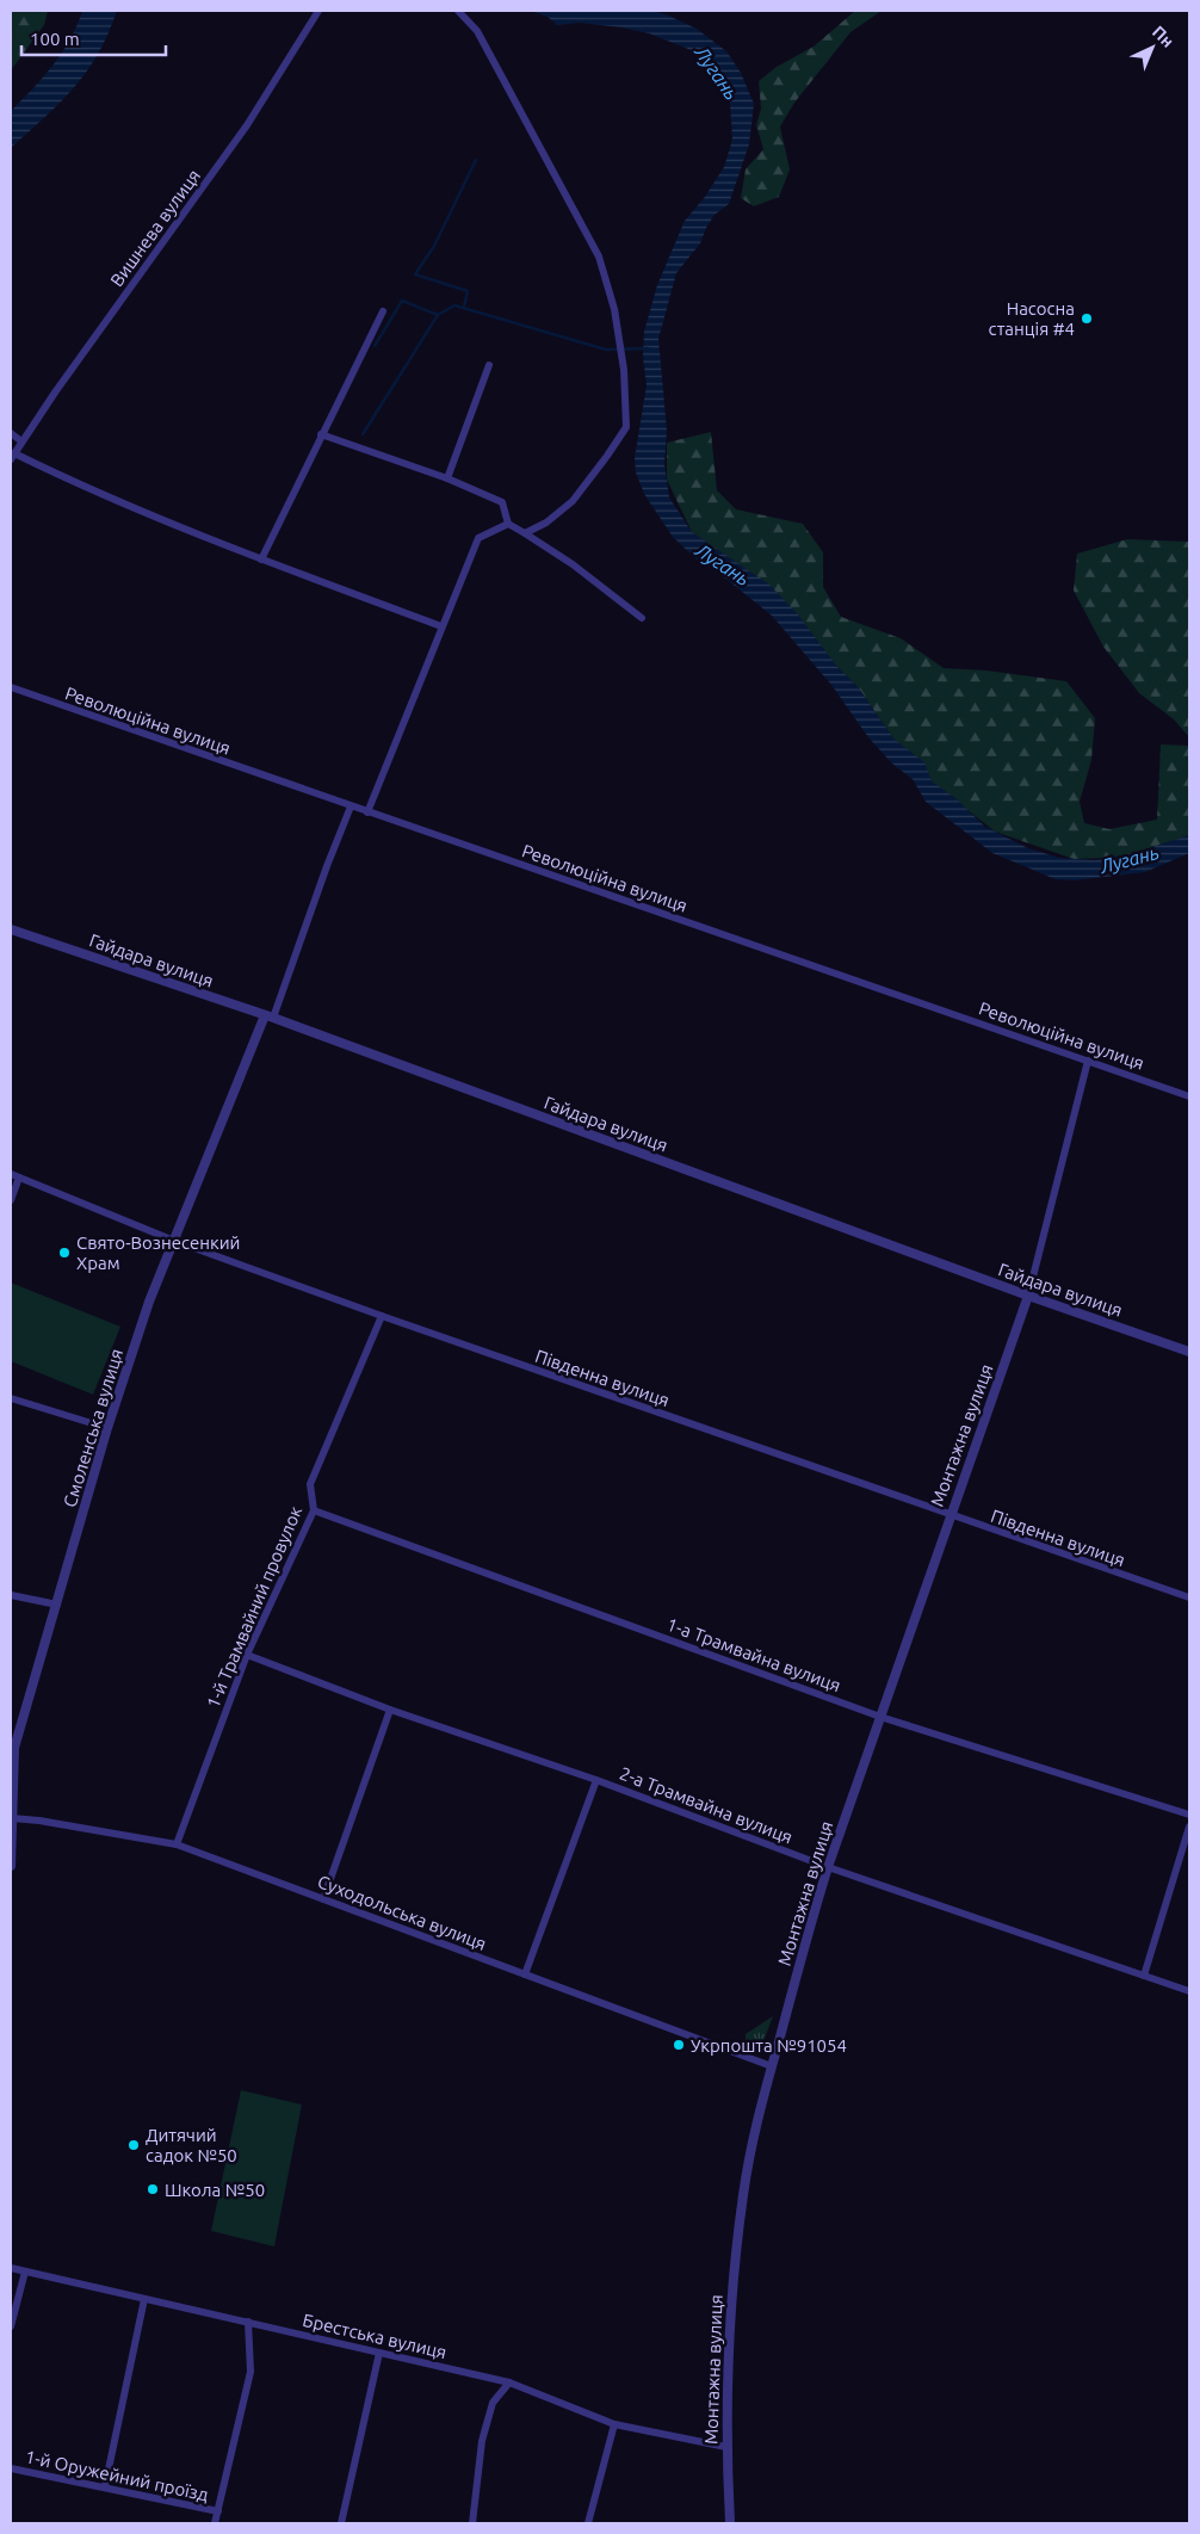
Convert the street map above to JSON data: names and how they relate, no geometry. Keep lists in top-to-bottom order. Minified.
{"streets":{"street":["Вишнева вулиця","Революційна вулиця","Гайдара вулиця","Південна вулиця","Смоленська вулиця","Монтажна вулиця","1-й Трамвайний провулок","1-а Трамвайна вулиця","2-а Трамвайна вулиця","Суходольська вулиця","Брестська вулиця","1-й Оружейний проїзд"]},"crossings":[["Гайдара вулиця","Смоленська вулиця"],["Гайдара вулиця","Монтажна вулиця"],["Південна вулиця","Смоленська вулиця"],["Південна вулиця","Монтажна вулиця"],["Південна вулиця","1-й Трамвайний провулок"],["Смоленська вулиця","Суходольська вулиця"],["Монтажна вулиця","1-а Трамвайна вулиця"],["Монтажна вулиця","2-а Трамвайна вулиця"],["Монтажна вулиця","Суходольська вулиця"],["Монтажна вулиця","Брестська вулиця"],["1-й Трамвайний провулок","1-а Трамвайна вулиця"],["1-й Трамвайний провулок","2-а Трамвайна вулиця"],["1-й Трамвайний провулок","Суходольська вулиця"]],"water":["Лугань"],"places":["Насосна станція #4","Свято-Вознесенкий Храм","Укрпошта №91054","Дитячий садок №50","Школа №50"],"scale_bar":"100 m","north":"top right"}
